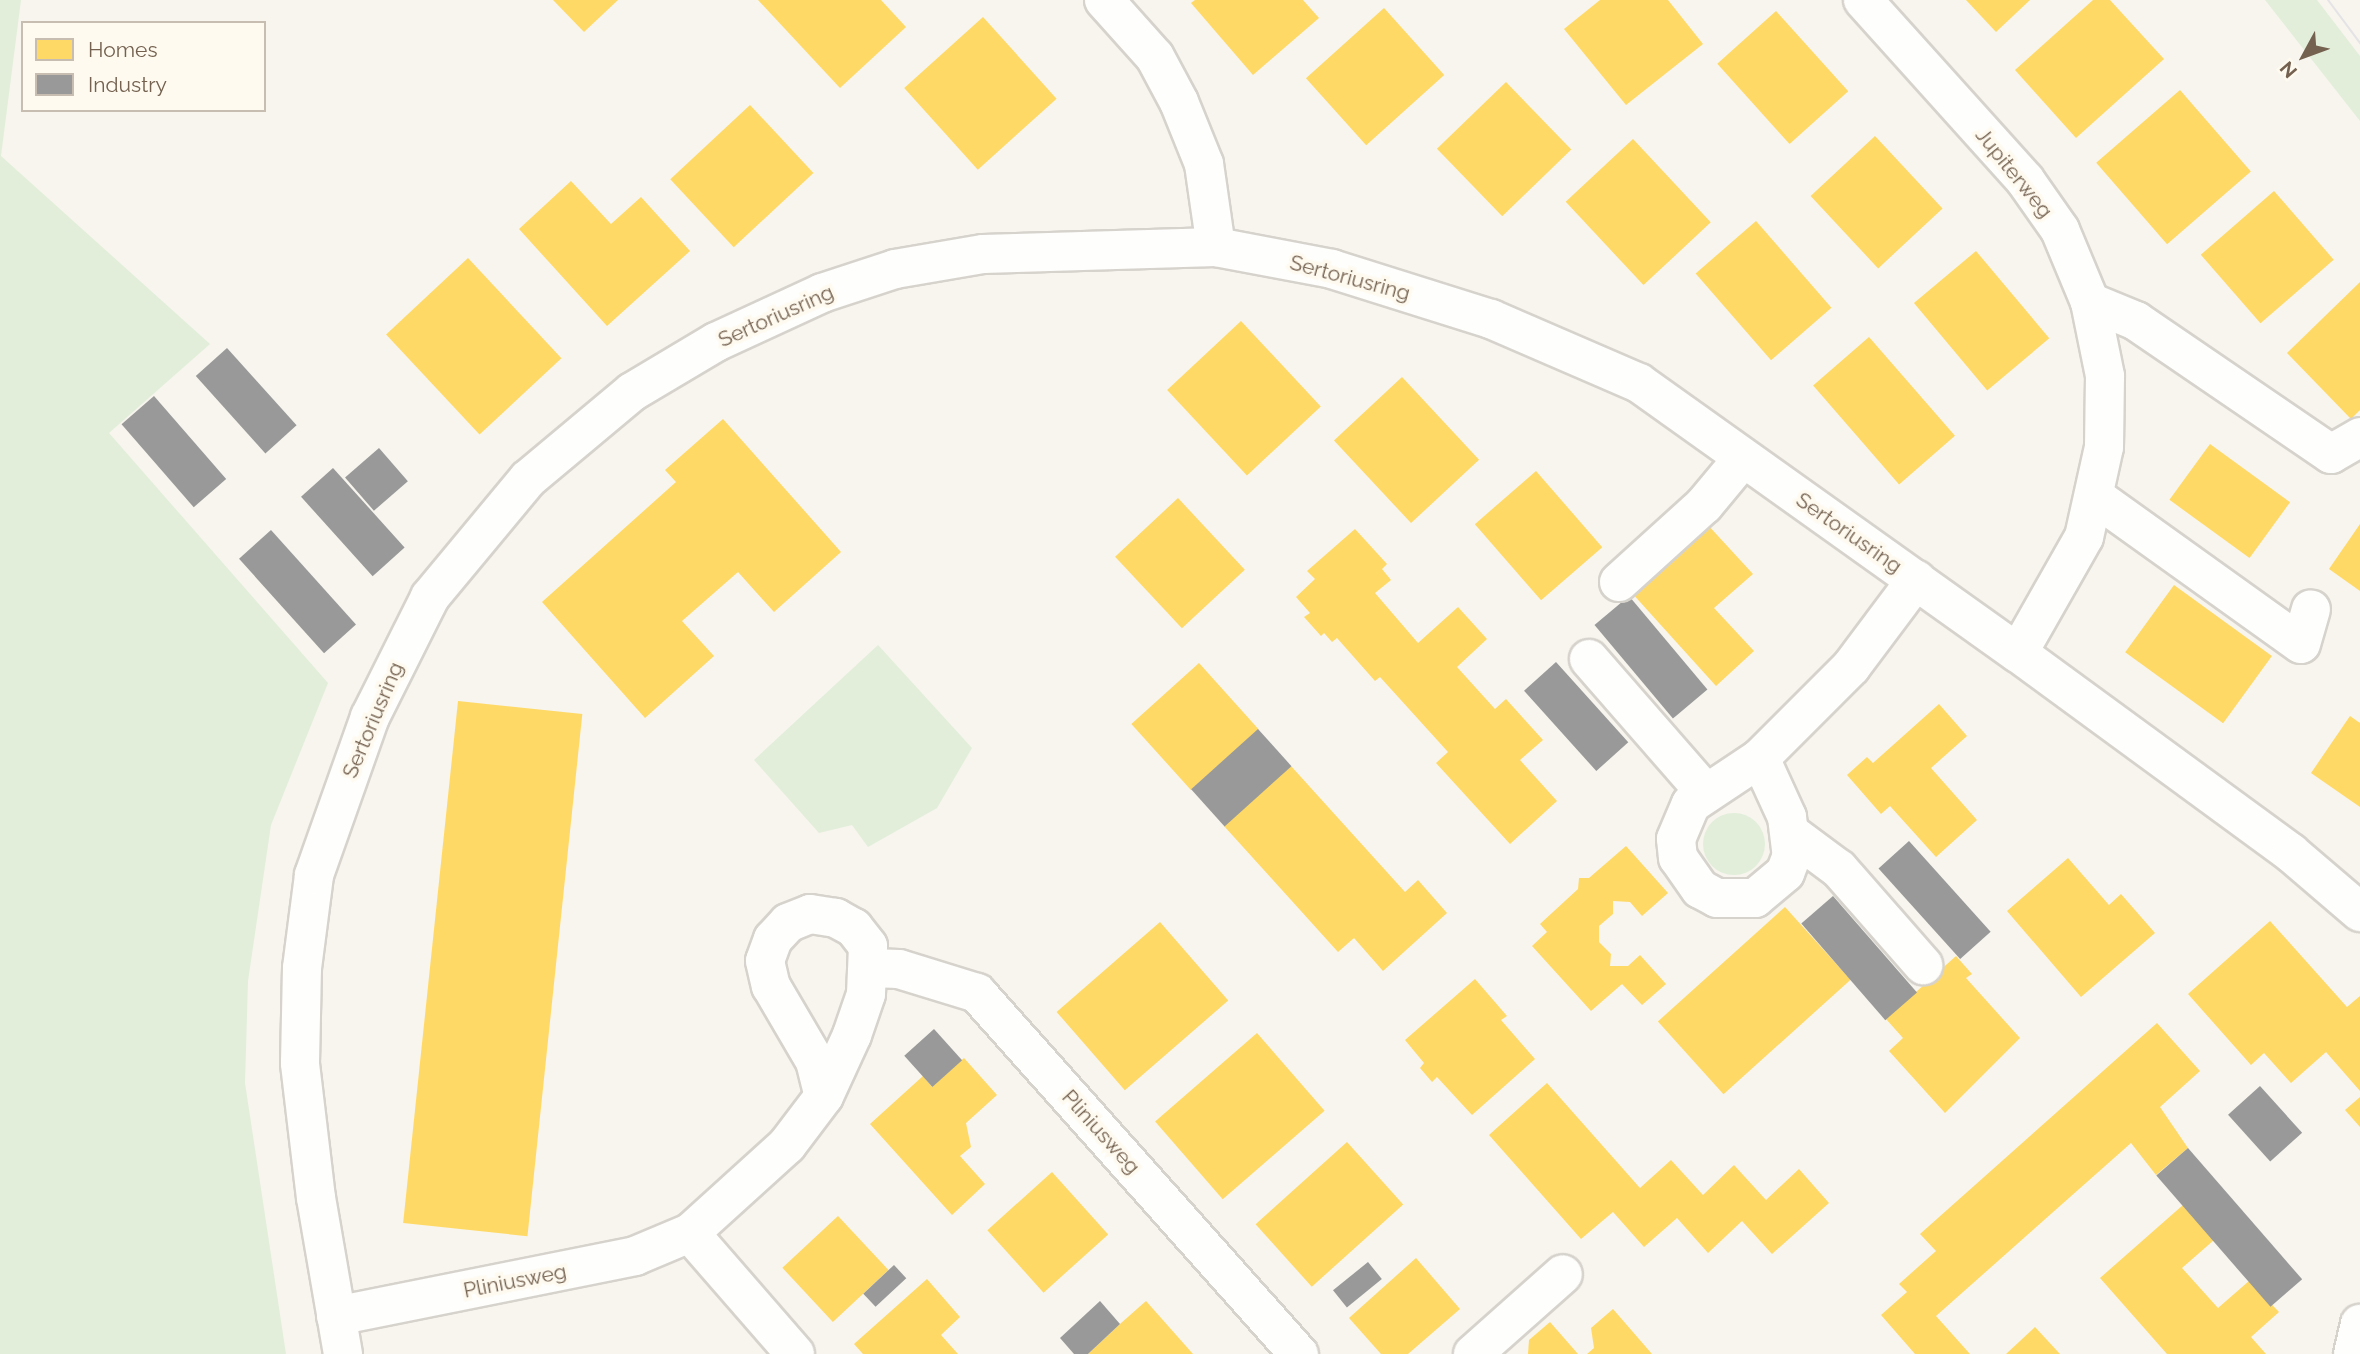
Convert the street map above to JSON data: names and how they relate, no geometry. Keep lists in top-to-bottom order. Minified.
{"streets":{"street":["Jupiterweg","Sertoriusring","Pliniusweg"]},"crossings":[["Jupiterweg","Sertoriusring"],["Sertoriusring","Pliniusweg"]],"legend":["Homes","Industry"],"north":"bottom left"}
